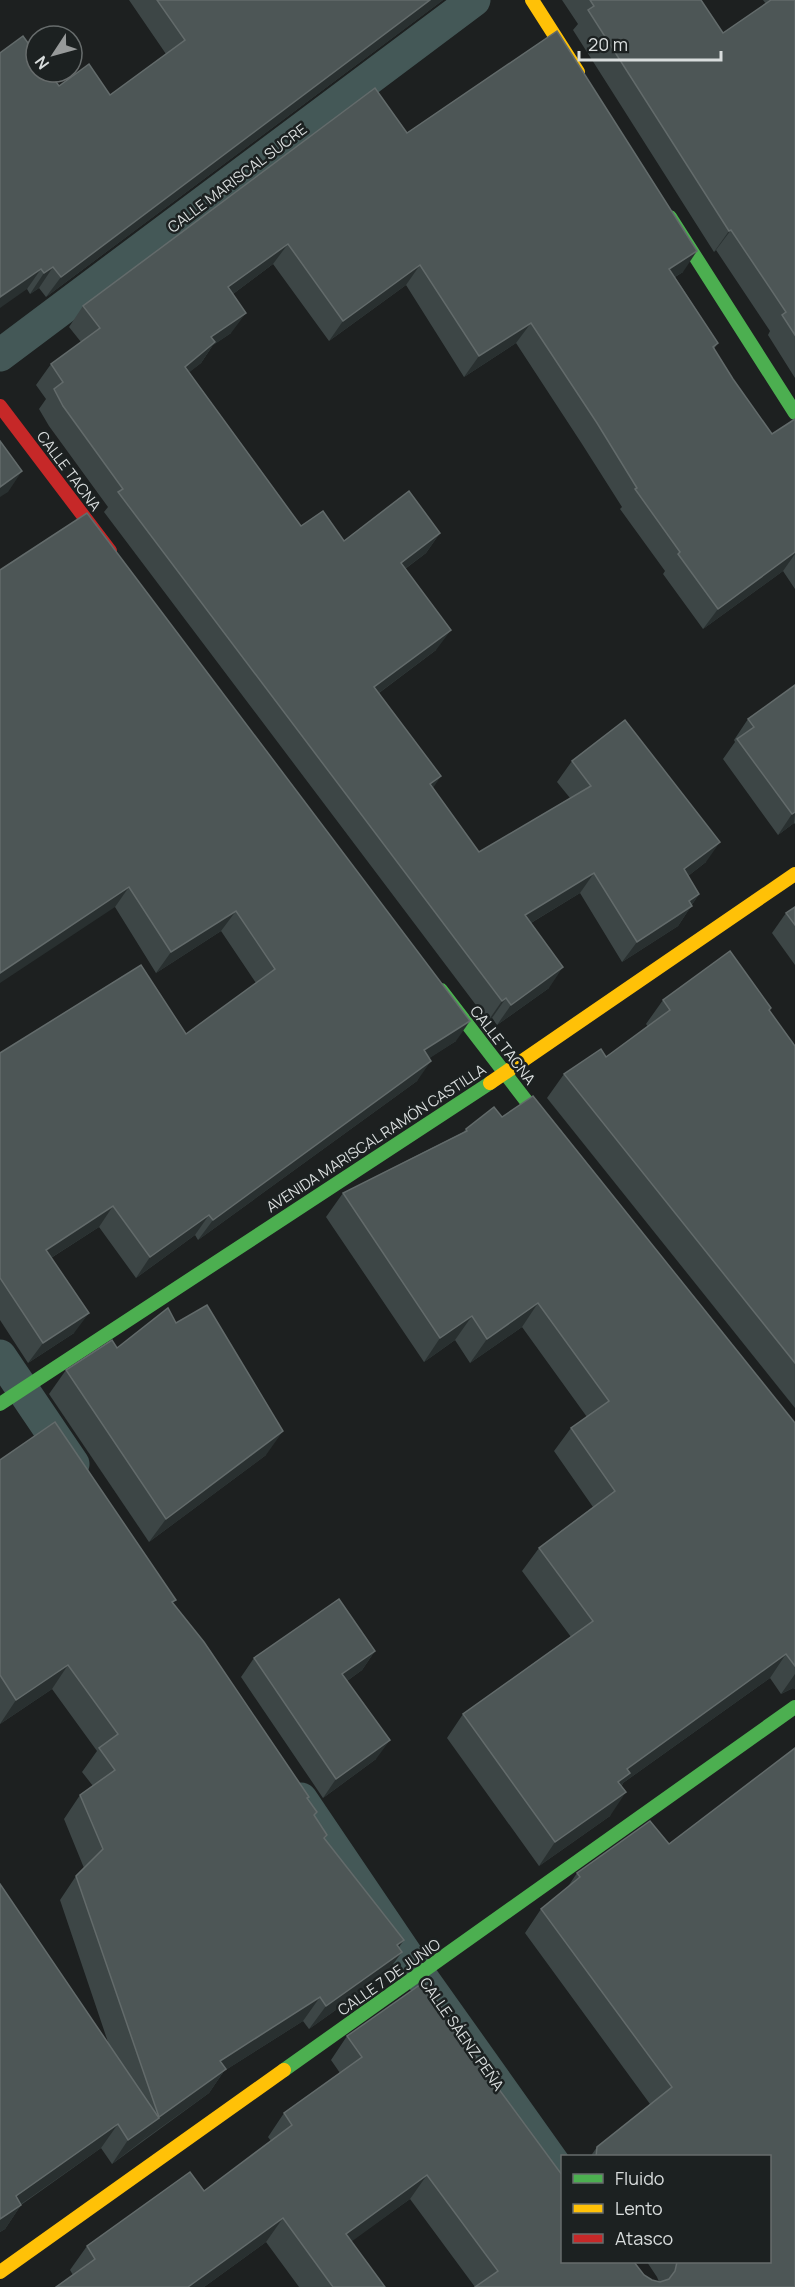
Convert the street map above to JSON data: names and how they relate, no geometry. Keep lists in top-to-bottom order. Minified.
{"streets":{"street":["CALLE MARISCAL SUCRE","CALLE TACNA","AVENIDA MARISCAL RAMÓN CASTILLA","CALLE 7 DE JUNIO","CALLE SÁENZ PEÑA"]},"crossings":[["CALLE TACNA","AVENIDA MARISCAL RAMÓN CASTILLA"],["CALLE 7 DE JUNIO","CALLE SÁENZ PEÑA"]],"legend":["Fluido","Lento","Atasco"],"scale_bar":"20 m","north":"bottom left"}
